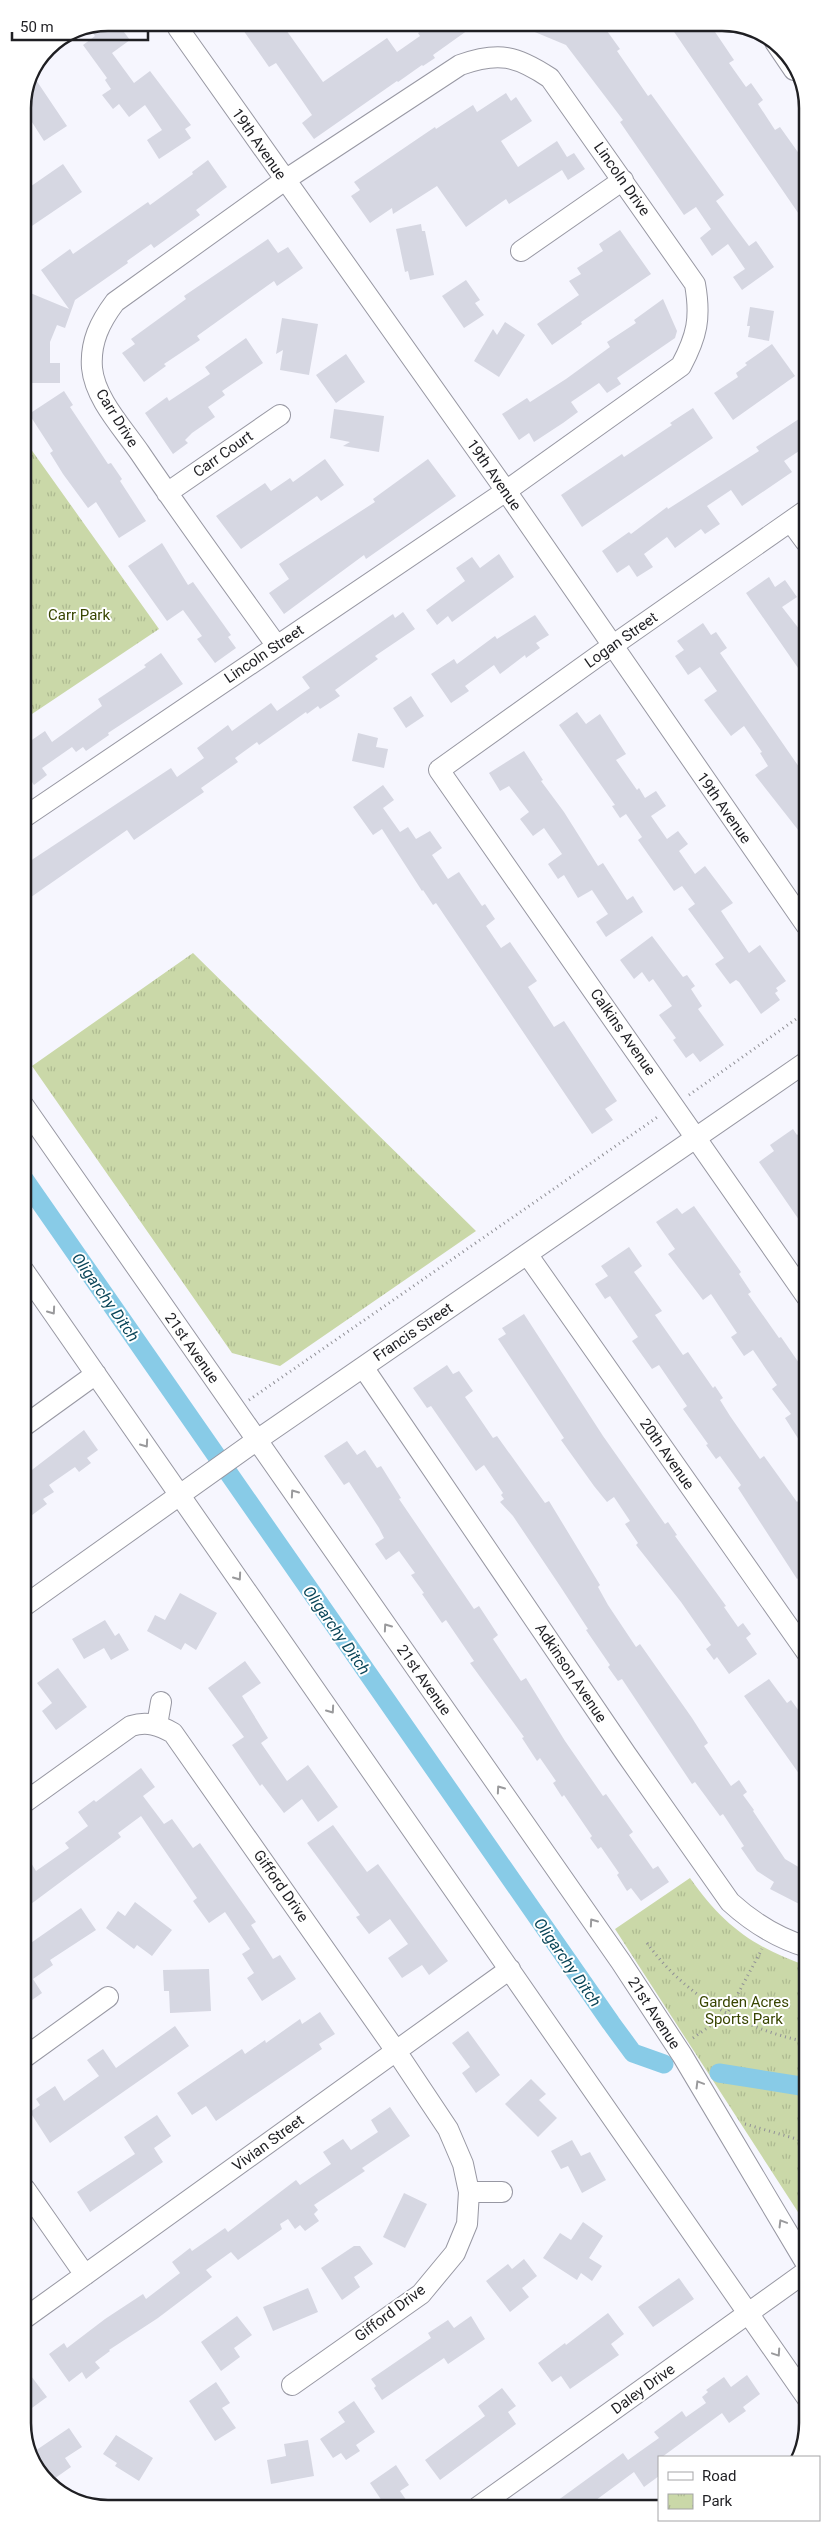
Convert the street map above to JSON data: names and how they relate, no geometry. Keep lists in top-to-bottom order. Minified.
{"streets":{"street":["19th Avenue","Lincoln Drive","Carr Drive","Carr Court","Logan Street","Lincoln Street","Calkins Avenue","Francis Street","21st Avenue","20th Avenue","Adkinson Avenue","Gifford Drive","Vivian Street","Daley Drive"]},"crossings":[["19th Avenue","Lincoln Drive"],["19th Avenue","Carr Drive"],["19th Avenue","Logan Street"],["19th Avenue","Lincoln Street"],["Lincoln Drive","Carr Drive"],["Lincoln Drive","Lincoln Street"],["Carr Drive","Carr Court"],["Carr Drive","Lincoln Street"],["Logan Street","Calkins Avenue"],["Calkins Avenue","Francis Street"],["Francis Street","21st Avenue"],["Francis Street","20th Avenue"],["Francis Street","Adkinson Avenue"],["Gifford Drive","Vivian Street"]],"water":["Oligarchy Ditch"],"parks":["Carr Park","Garden Acres Sports Park"],"legend":["Road","Park"],"scale_bar":"50 m"}
